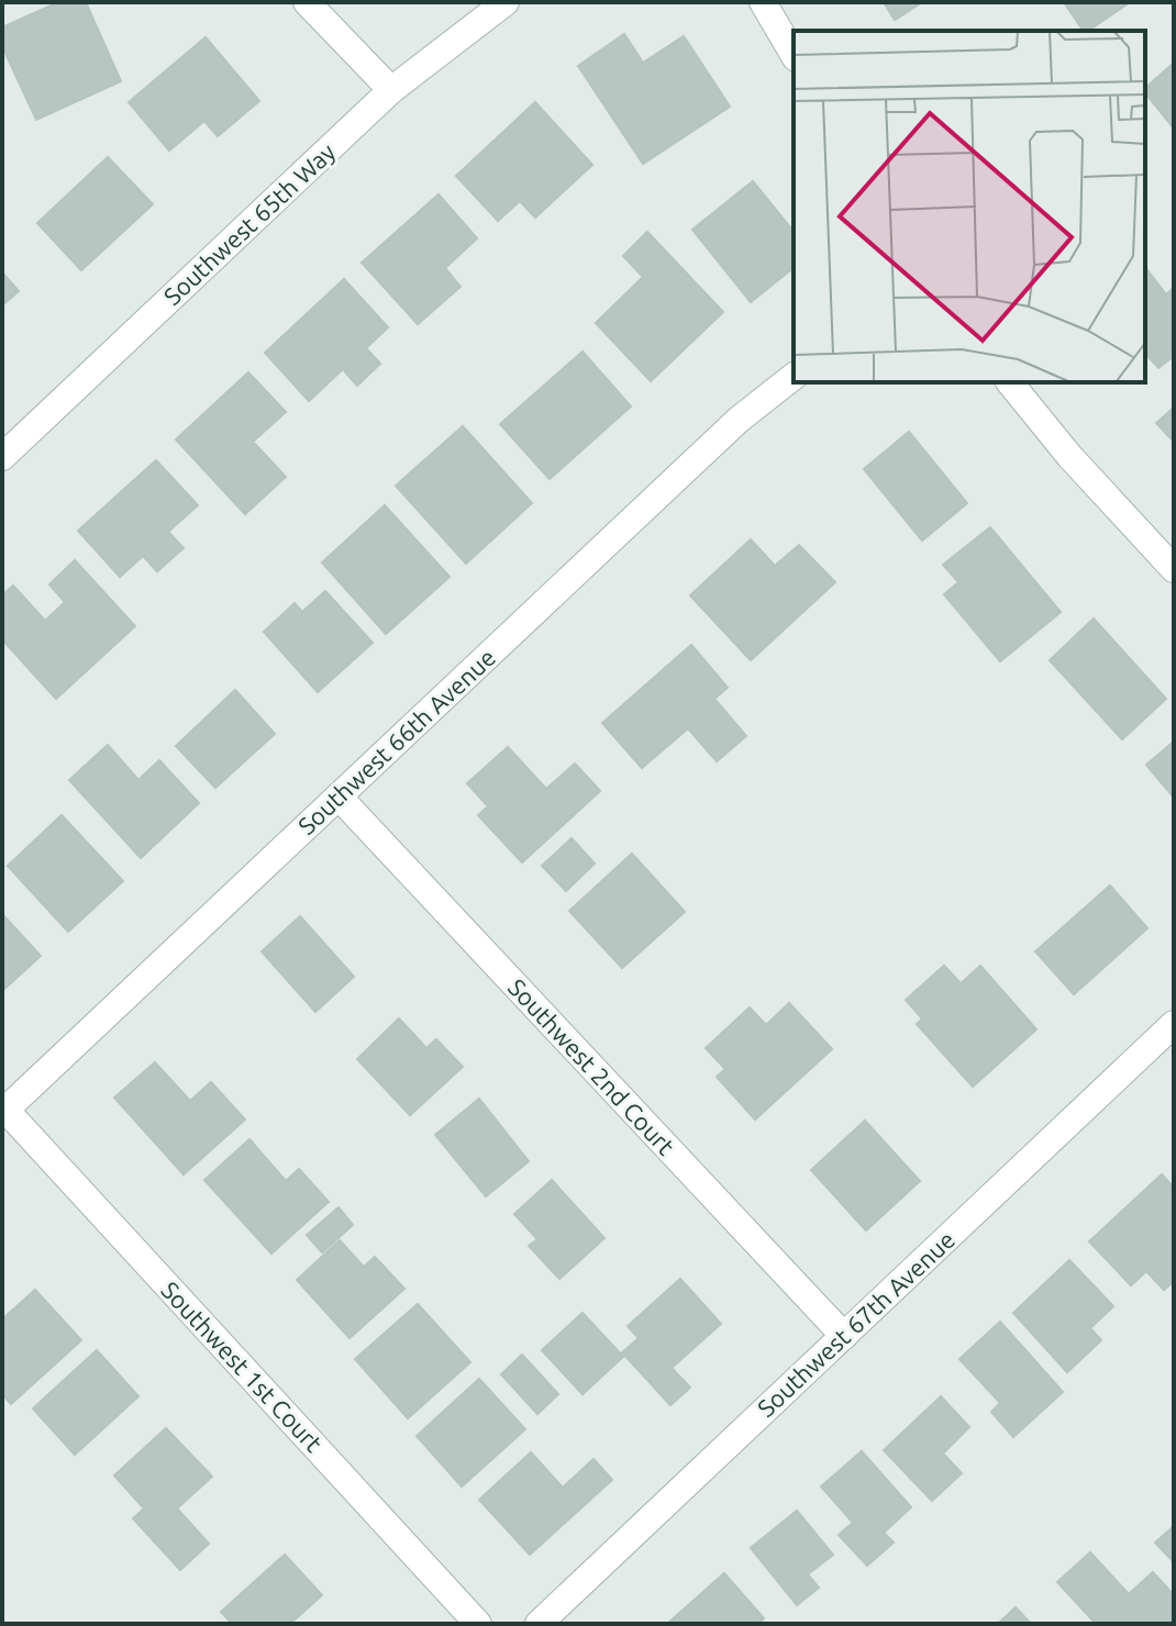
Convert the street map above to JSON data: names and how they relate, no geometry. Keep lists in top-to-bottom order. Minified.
{"streets":{"street":["Southwest 65th Way","Southwest 66th Avenue","Southwest 2nd Court","Southwest 67th Avenue","Southwest 1st Court"]},"crossings":[["Southwest 66th Avenue","Southwest 2nd Court"],["Southwest 66th Avenue","Southwest 1st Court"],["Southwest 2nd Court","Southwest 67th Avenue"]]}
